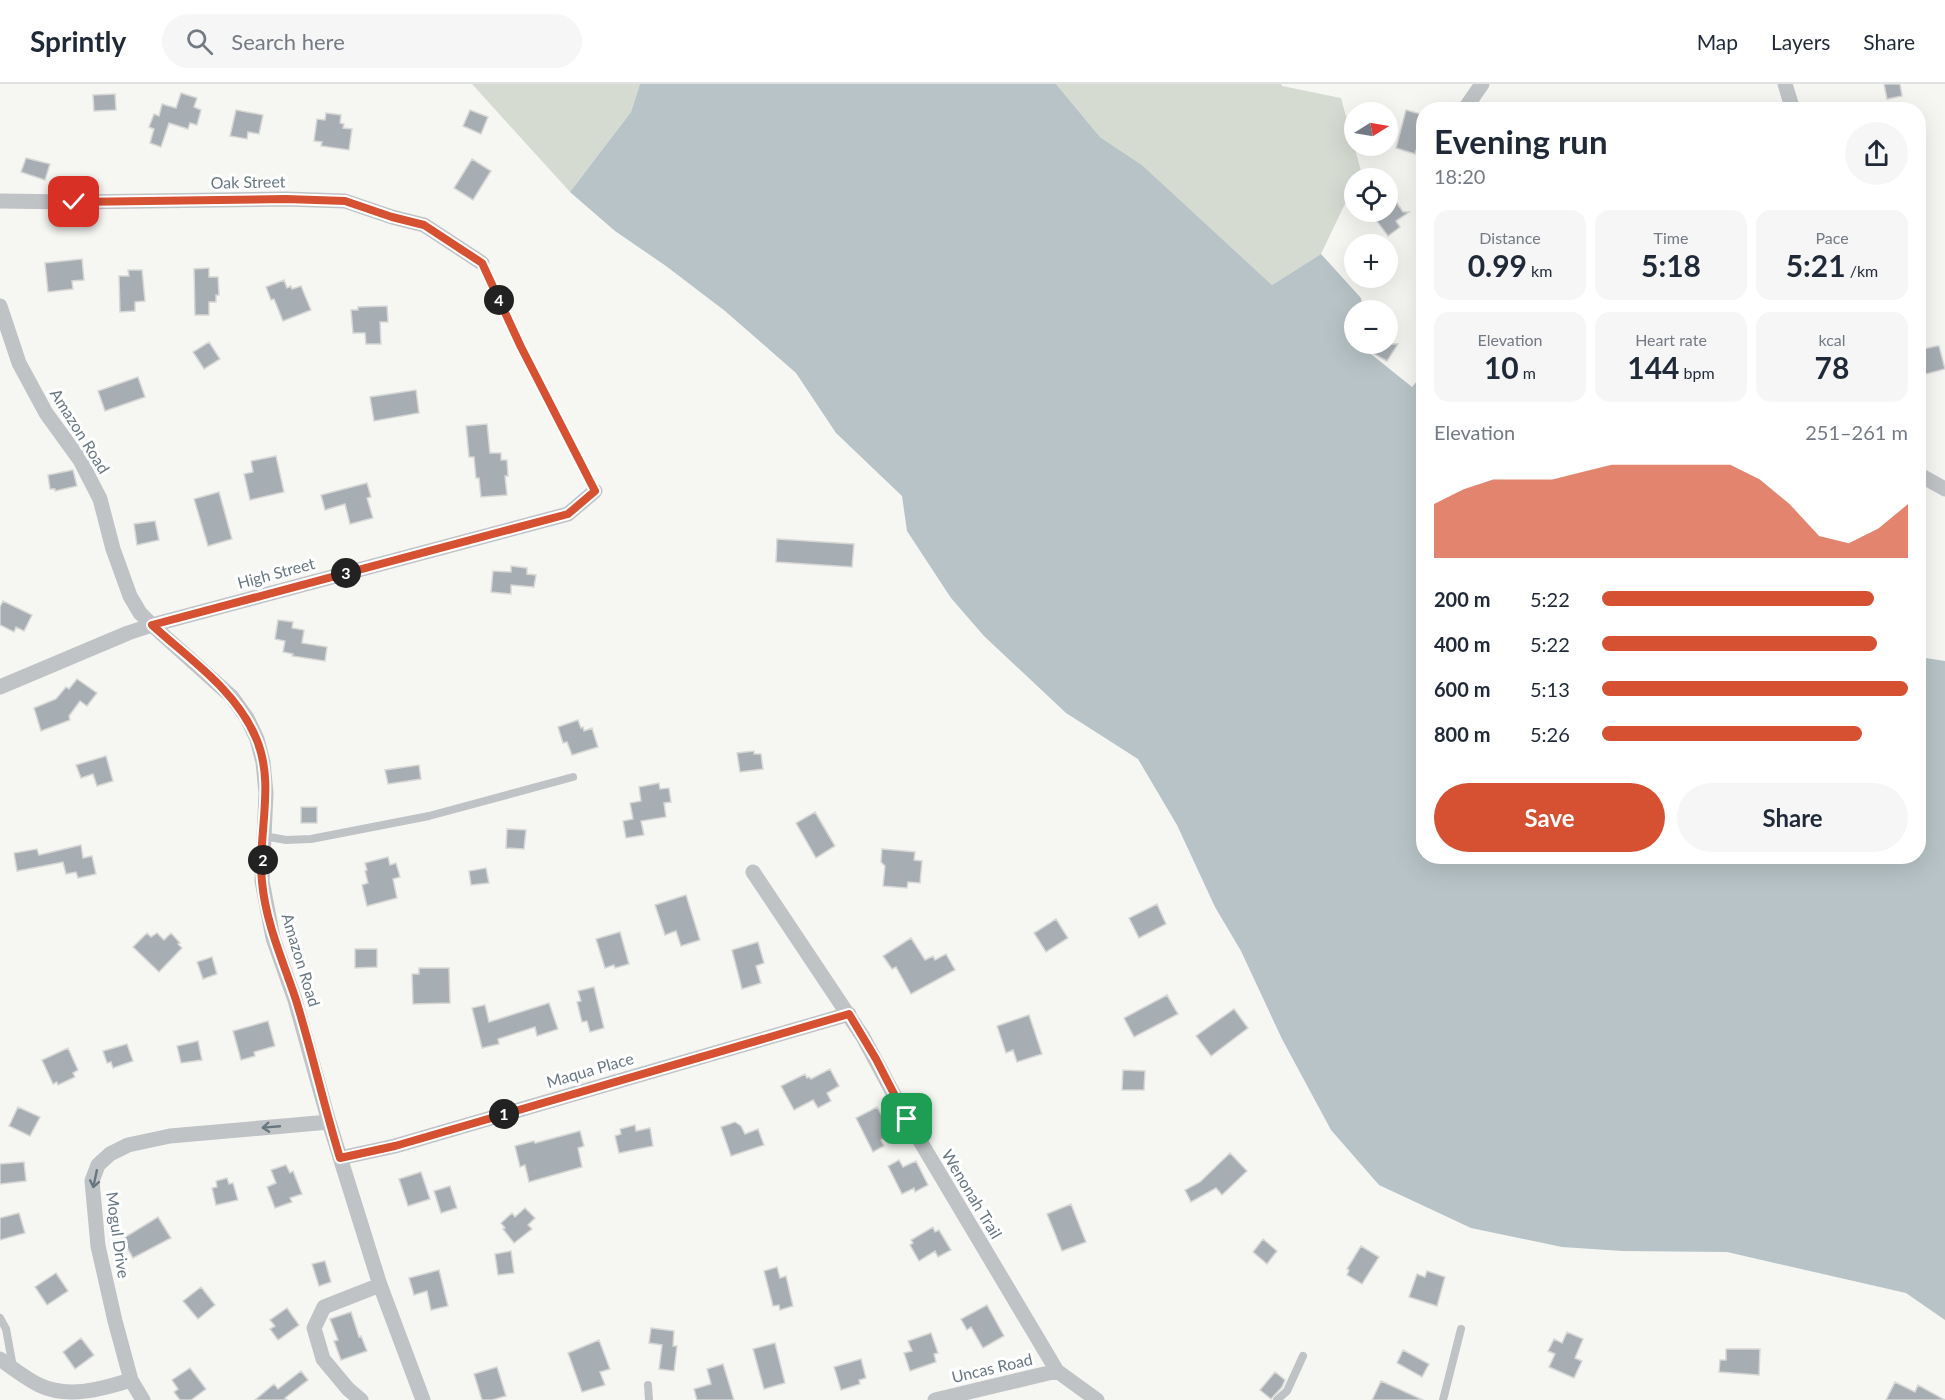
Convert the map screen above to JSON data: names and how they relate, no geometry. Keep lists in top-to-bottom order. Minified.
{"streets":{"street":["Oak Street","Amazon Road","High Street","Maqua Place","Wenonah Trail","Mogul Drive","Uncas Road"]},"crossings":[["Amazon Road","High Street"],["Amazon Road","Maqua Place"],["Amazon Road","Mogul Drive"],["Maqua Place","Wenonah Trail"],["Wenonah Trail","Uncas Road"]],"north":"right","page":{"header":"Sprintly","search":"Search here","nav":["Map","Layers","Share"],"map_buttons":["+","−"],"heading":["Evening run","18:20"],"stats":[["Distance","0.99 km"],["Time","5:18"],["Pace","5:21 /km"],["Elevation","10 m"],["Heart rate","144 bpm"],["kcal","78"]],"pins":["4","3","2","1"],"chart":["Elevation","251–261 m"],"list":[{"name":"200 m","note":"5:22"},{"name":"400 m","note":"5:22"},{"name":"600 m","note":"5:13"},{"name":"800 m","note":"5:26"}],"buttons":["Save","Share"]}}
